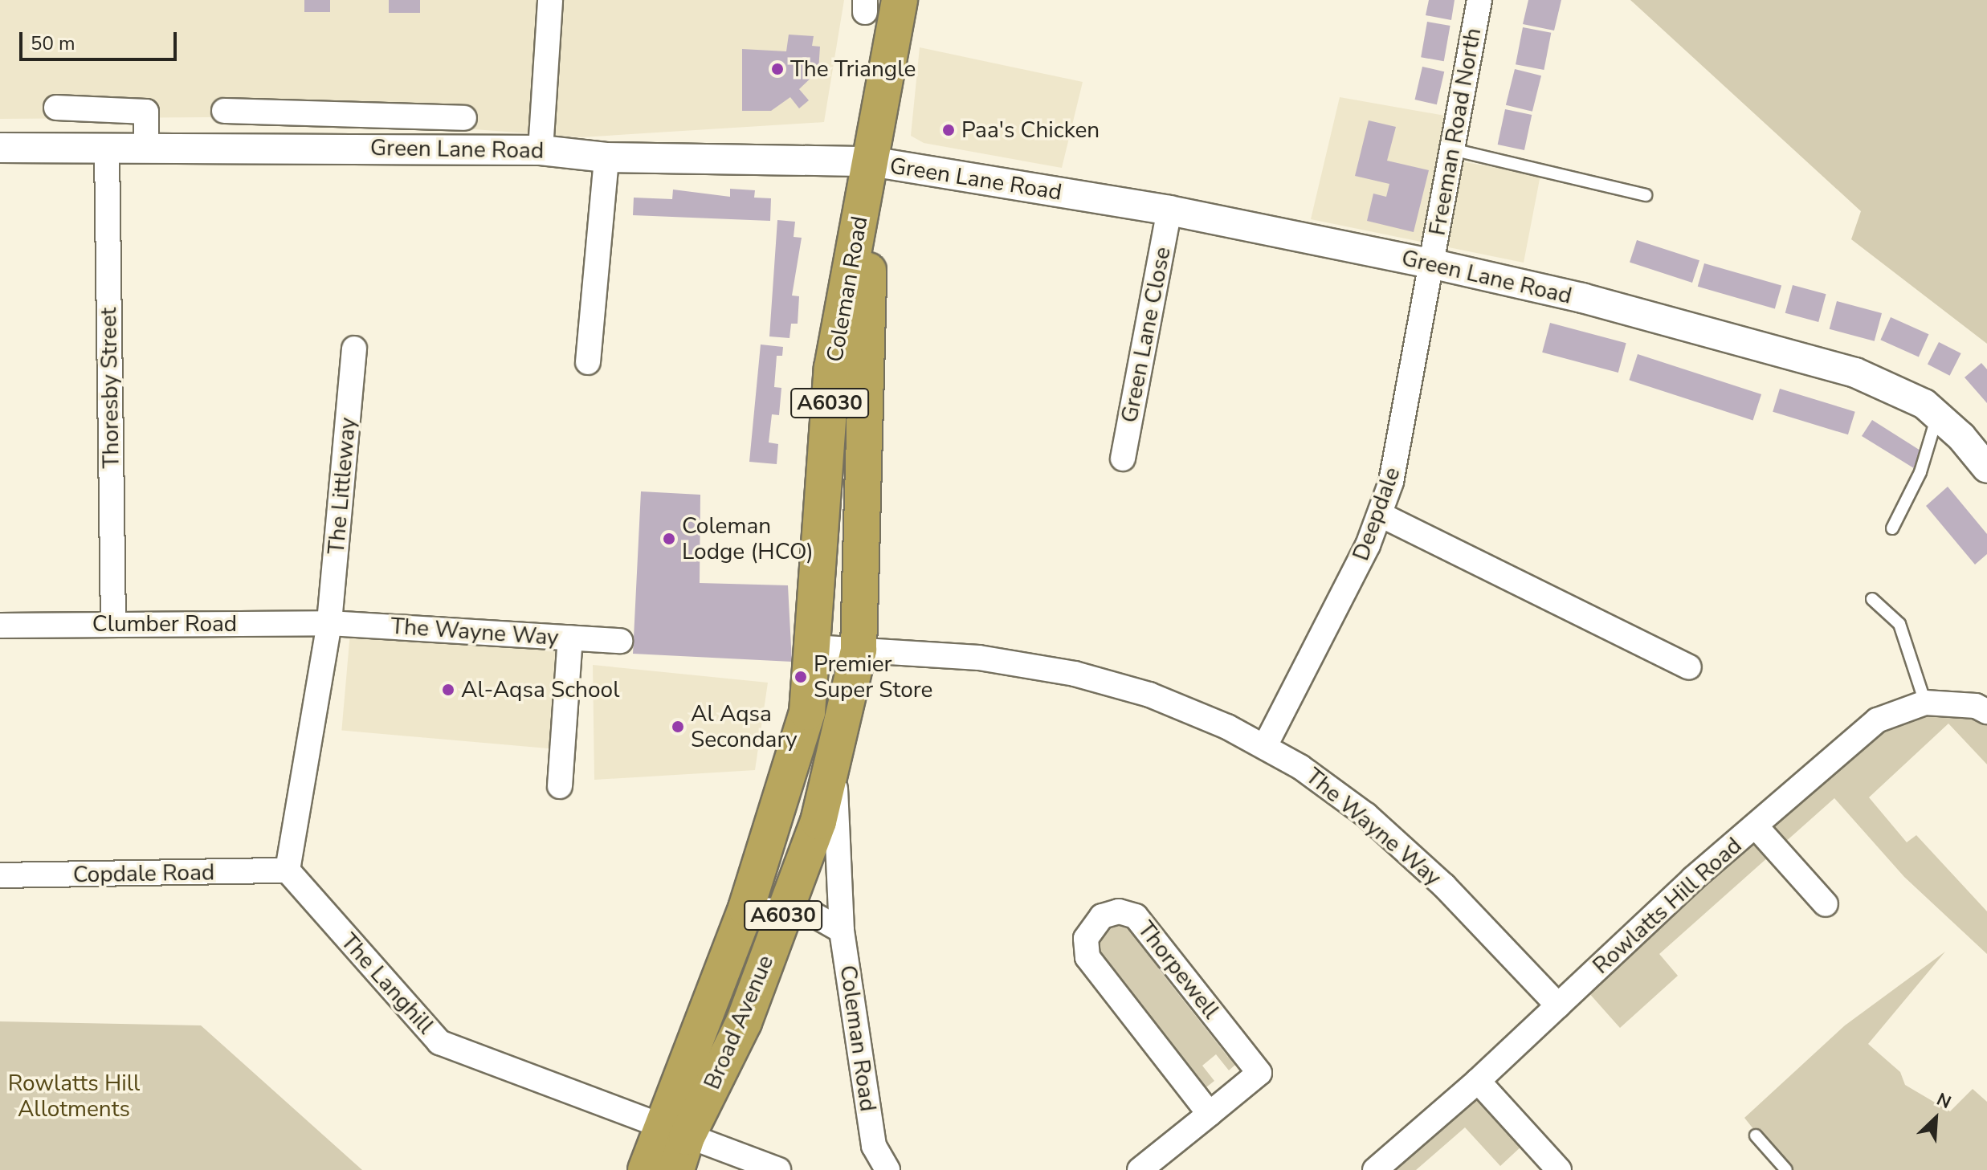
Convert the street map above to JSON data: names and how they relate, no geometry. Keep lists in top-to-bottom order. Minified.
{"streets":{"highway":["Coleman Road","A6030","Broad Avenue"],"street":["Freeman Road North","Green Lane Road","Green Lane Close","Thoresby Street","The Littleway","Deepdale","Clumber Road","The Wayne Way","Copdale Road","Rowlatts Hill Road","Thorpewell","The Langhill"]},"crossings":[["Freeman Road North","Green Lane Road"],["Freeman Road North","Deepdale"],["Green Lane Road","Coleman Road"],["Green Lane Road","Green Lane Close"],["Green Lane Road","Thoresby Street"],["Green Lane Road","Deepdale"],["Coleman Road","The Wayne Way"],["Coleman Road","Broad Avenue"],["Thoresby Street","Clumber Road"],["The Littleway","Clumber Road"],["The Littleway","The Wayne Way"],["Deepdale","The Wayne Way"],["Clumber Road","The Wayne Way"],["The Wayne Way","Rowlatts Hill Road"],["The Wayne Way","Broad Avenue"],["Copdale Road","The Langhill"],["The Langhill","Broad Avenue"]],"parks":["Rowlatts Hill Allotments"],"places":["The Triangle","Paa's Chicken","Coleman Lodge (HCO)","Premier Super Store","Al-Aqsa School","Al Aqsa Secondary"],"scale_bar":"50 m","north":"top right"}
